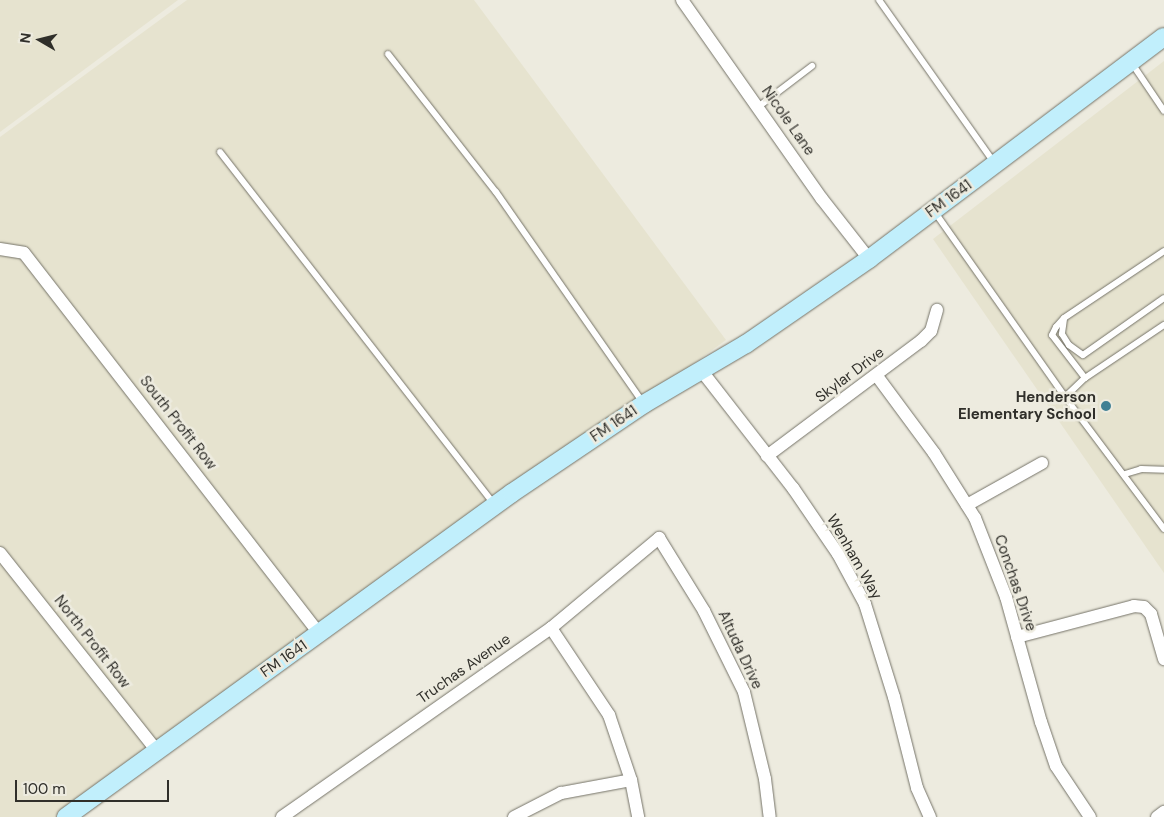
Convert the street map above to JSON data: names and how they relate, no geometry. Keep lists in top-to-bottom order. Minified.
{"streets":{"main road":["FM 1641"],"street":["Nicole Lane","Skylar Drive","South Profit Row","Wenham Way","Conchas Drive","North Profit Row","Altuda Drive","Truchas Avenue"]},"crossings":[["Nicole Lane","FM 1641"],["FM 1641","South Profit Row"],["FM 1641","Wenham Way"],["FM 1641","North Profit Row"],["Skylar Drive","Wenham Way"],["Skylar Drive","Conchas Drive"],["Altuda Drive","Truchas Avenue"]],"places":["Henderson Elementary School"],"scale_bar":"100 m","north":"left"}
